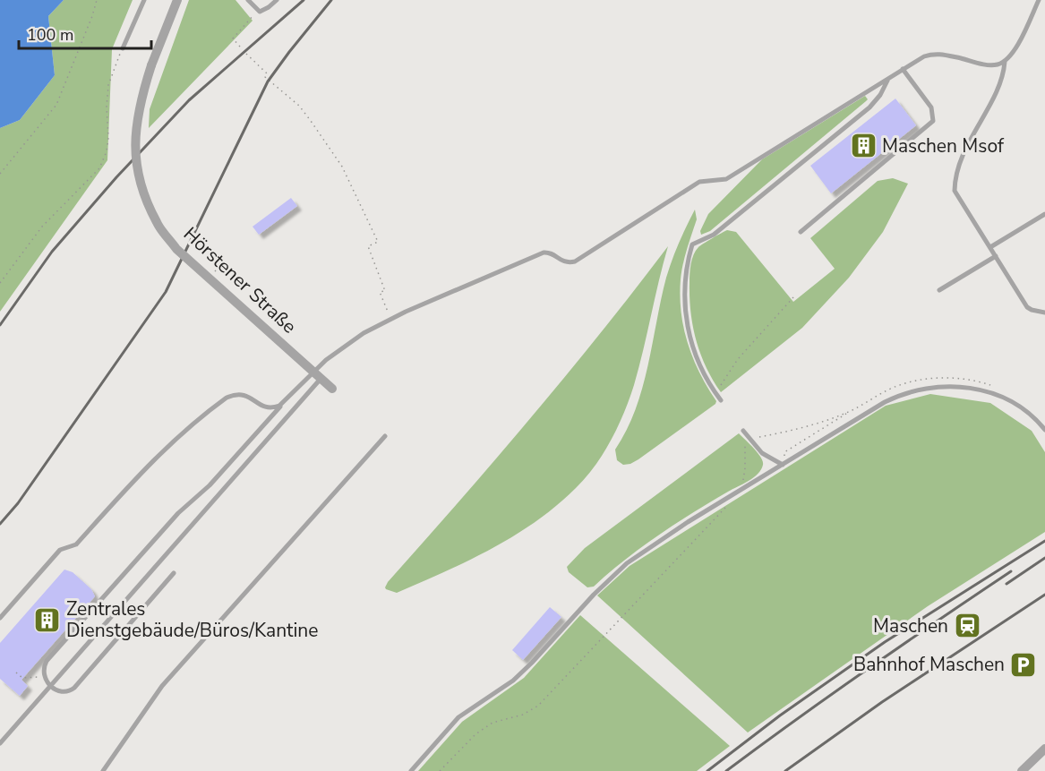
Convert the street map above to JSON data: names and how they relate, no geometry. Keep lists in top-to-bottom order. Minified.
{"streets":{"street":["Hörstener Straße"]},"places":{"building":["Maschen Msof","Zentrales Dienstgebäude/Büros/Kantine"],"station":["Maschen"],"parking":["Bahnhof Maschen"]},"scale_bar":"100 m"}
